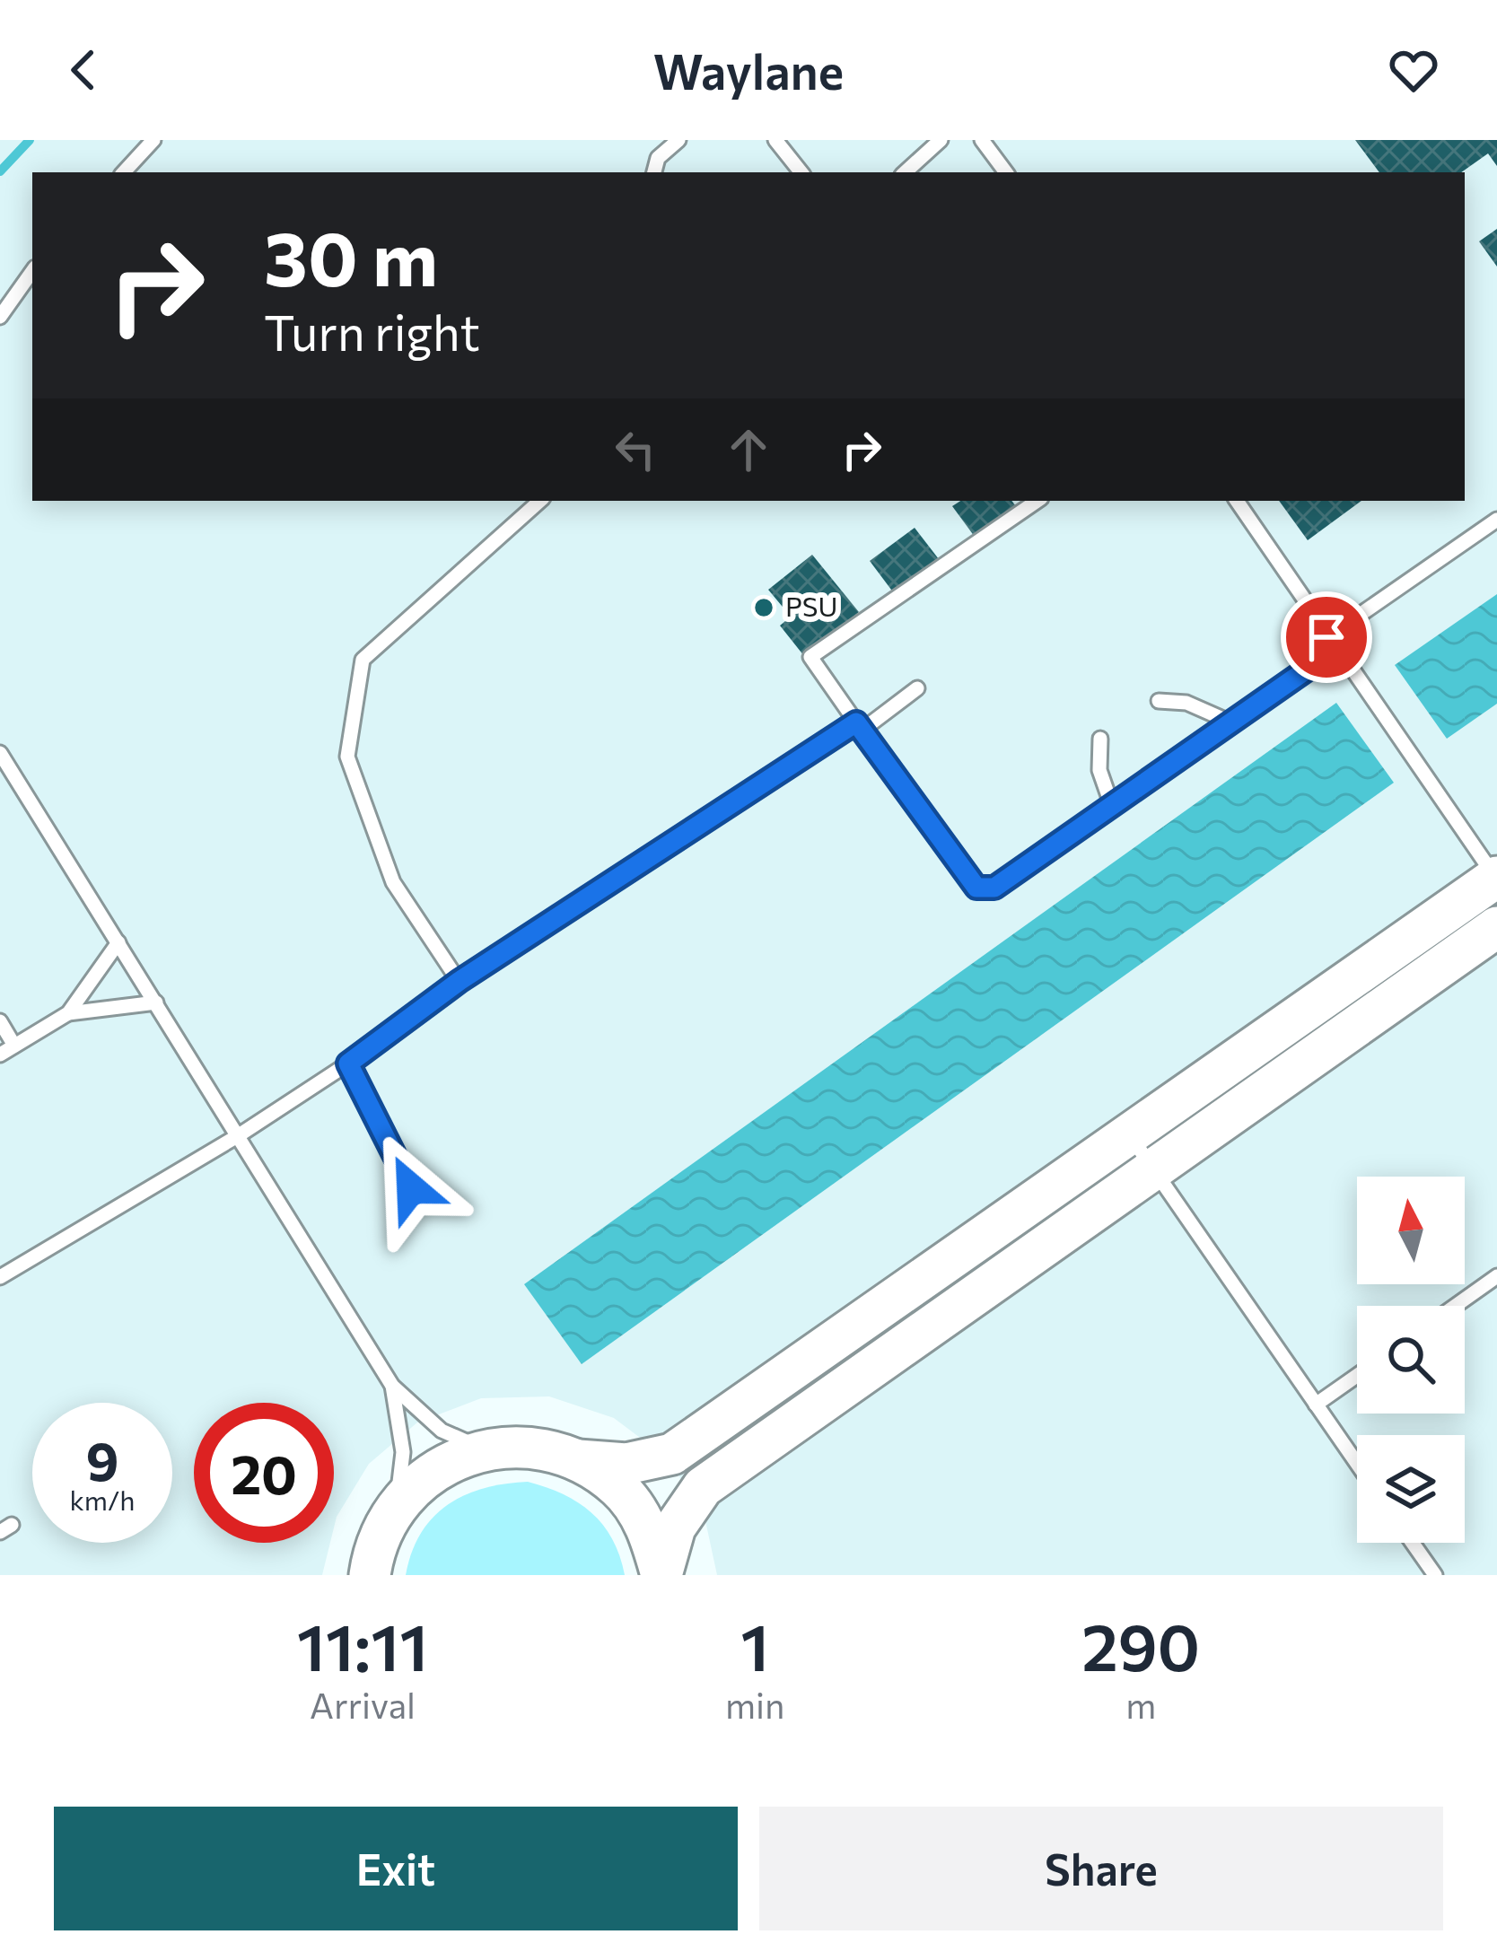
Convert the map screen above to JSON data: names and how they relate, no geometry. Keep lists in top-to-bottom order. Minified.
{"places":["PSU"],"north":"top","page":{"header":"Waylane","turn":["30 m","Turn right"],"speed":"9 km/h","limit":"20","eta":["11:11","Arrival","1","min","290","m"],"buttons":["Exit","Share"]}}
